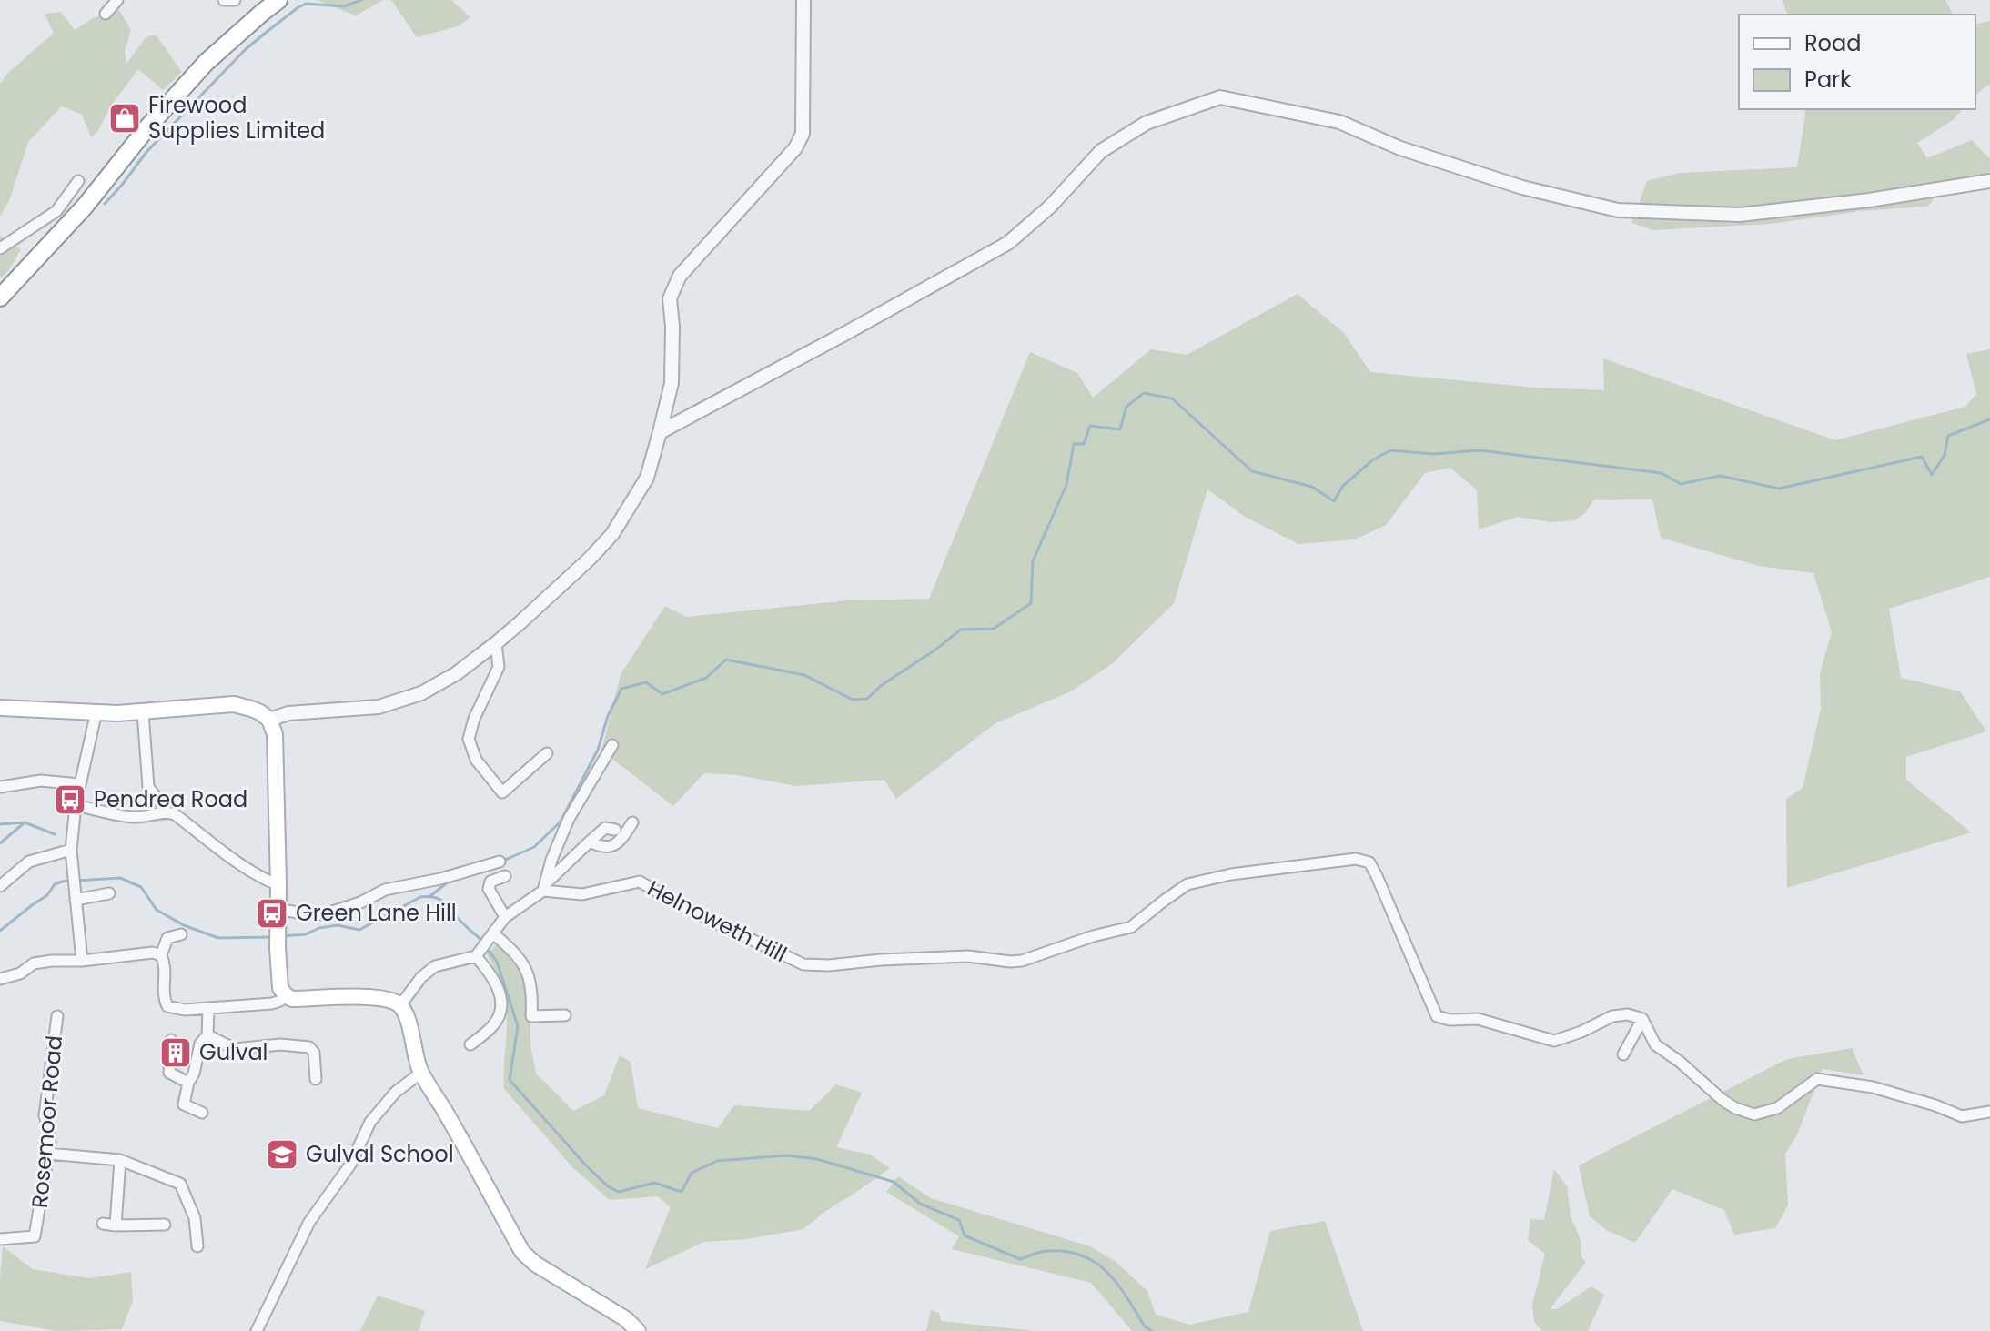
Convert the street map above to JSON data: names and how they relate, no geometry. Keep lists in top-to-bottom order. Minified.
{"streets":{"street":["Helnoweth Hill","Rosemoor Road"]},"places":{"shop":["Firewood Supplies Limited"],"bus stop":["Pendrea Road","Green Lane Hill"],"building":["Gulval"],"school or university":["Gulval School"]},"legend":["Road","Park"]}
